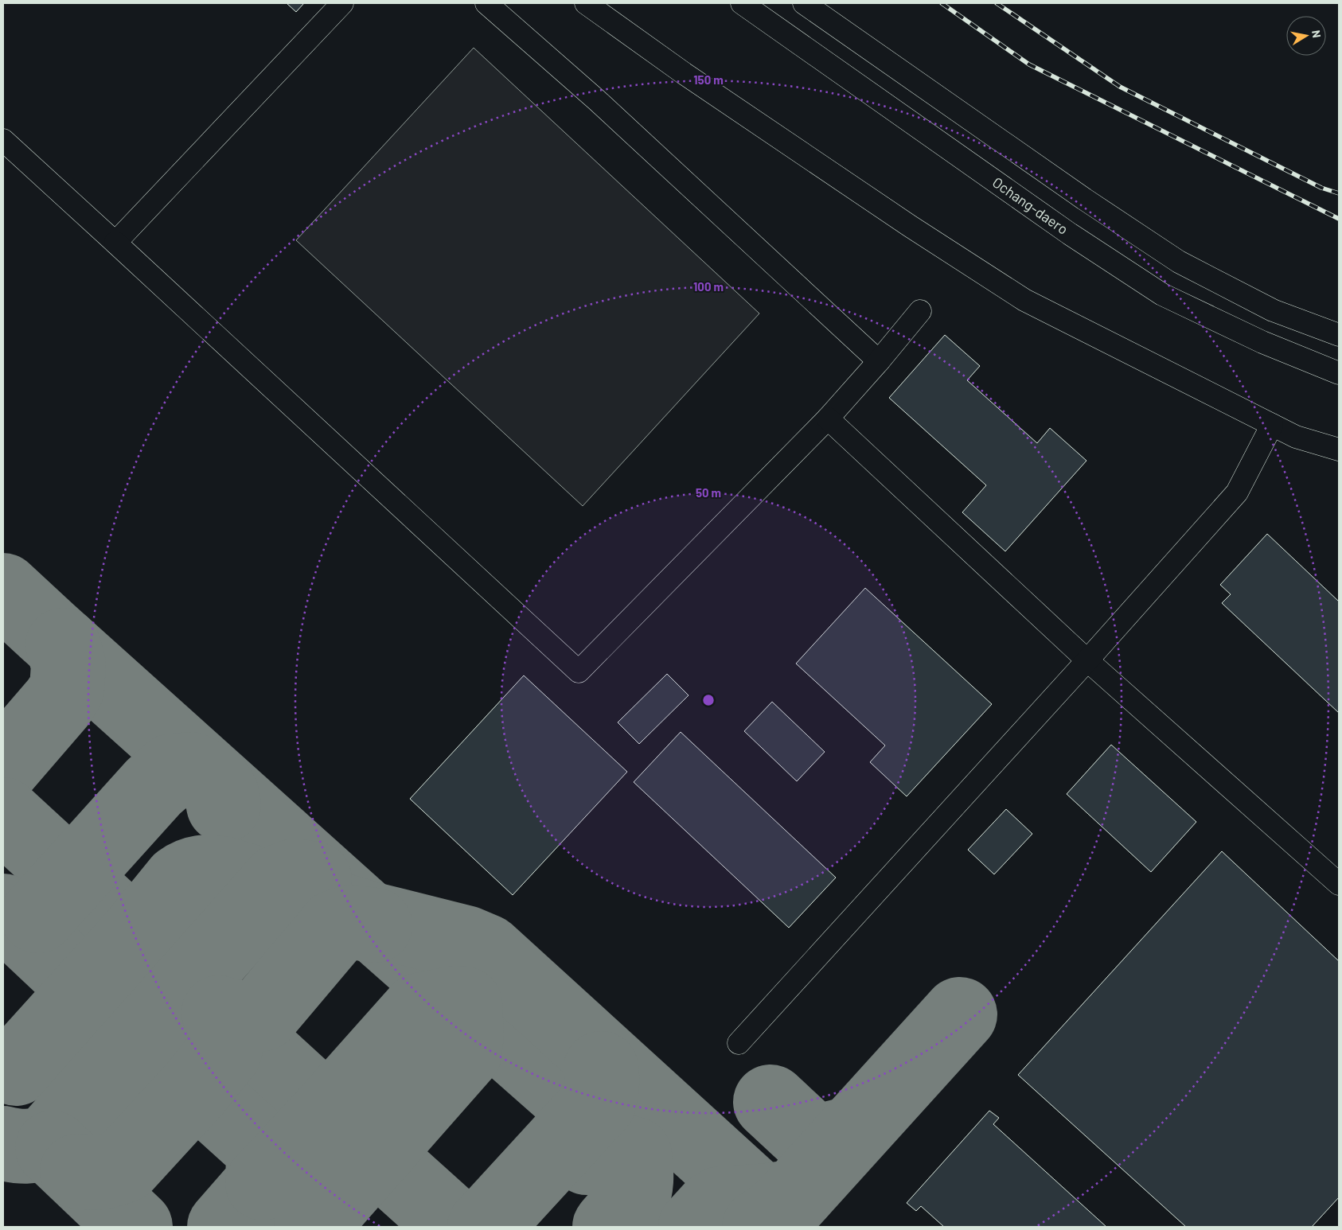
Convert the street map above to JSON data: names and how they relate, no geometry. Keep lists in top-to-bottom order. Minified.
{"streets":{"street":["Ochang-daero"]},"north":"right","rings":["150 m","100 m","50 m"]}
